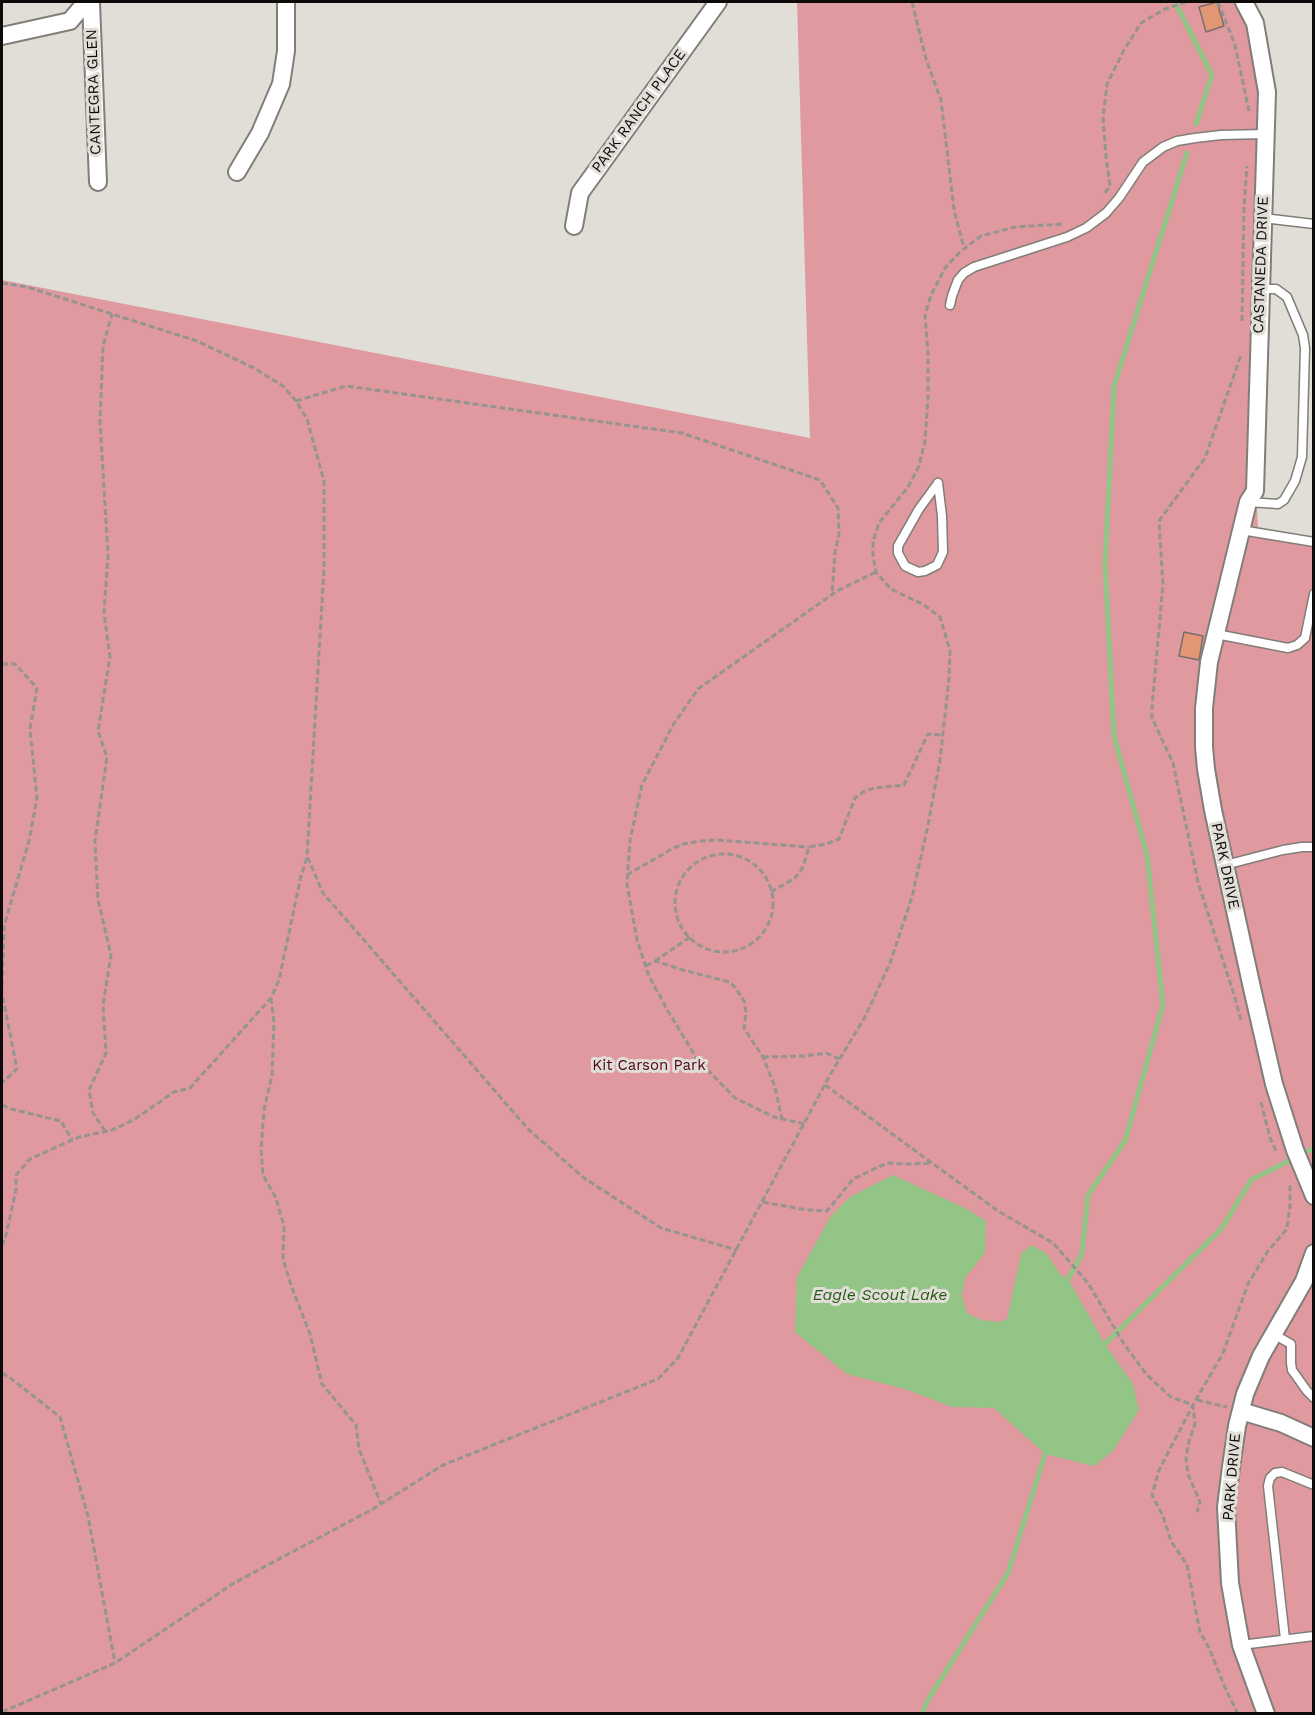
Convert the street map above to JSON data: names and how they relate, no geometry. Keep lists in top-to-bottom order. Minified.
{"streets":{"street":["CANTEGRA GLEN","PARK RANCH PLACE","CASTANEDA DRIVE","PARK DRIVE"]},"crossings":[["CASTANEDA DRIVE","PARK DRIVE"]],"water":["Eagle Scout Lake"],"parks":["Kit Carson Park"]}
